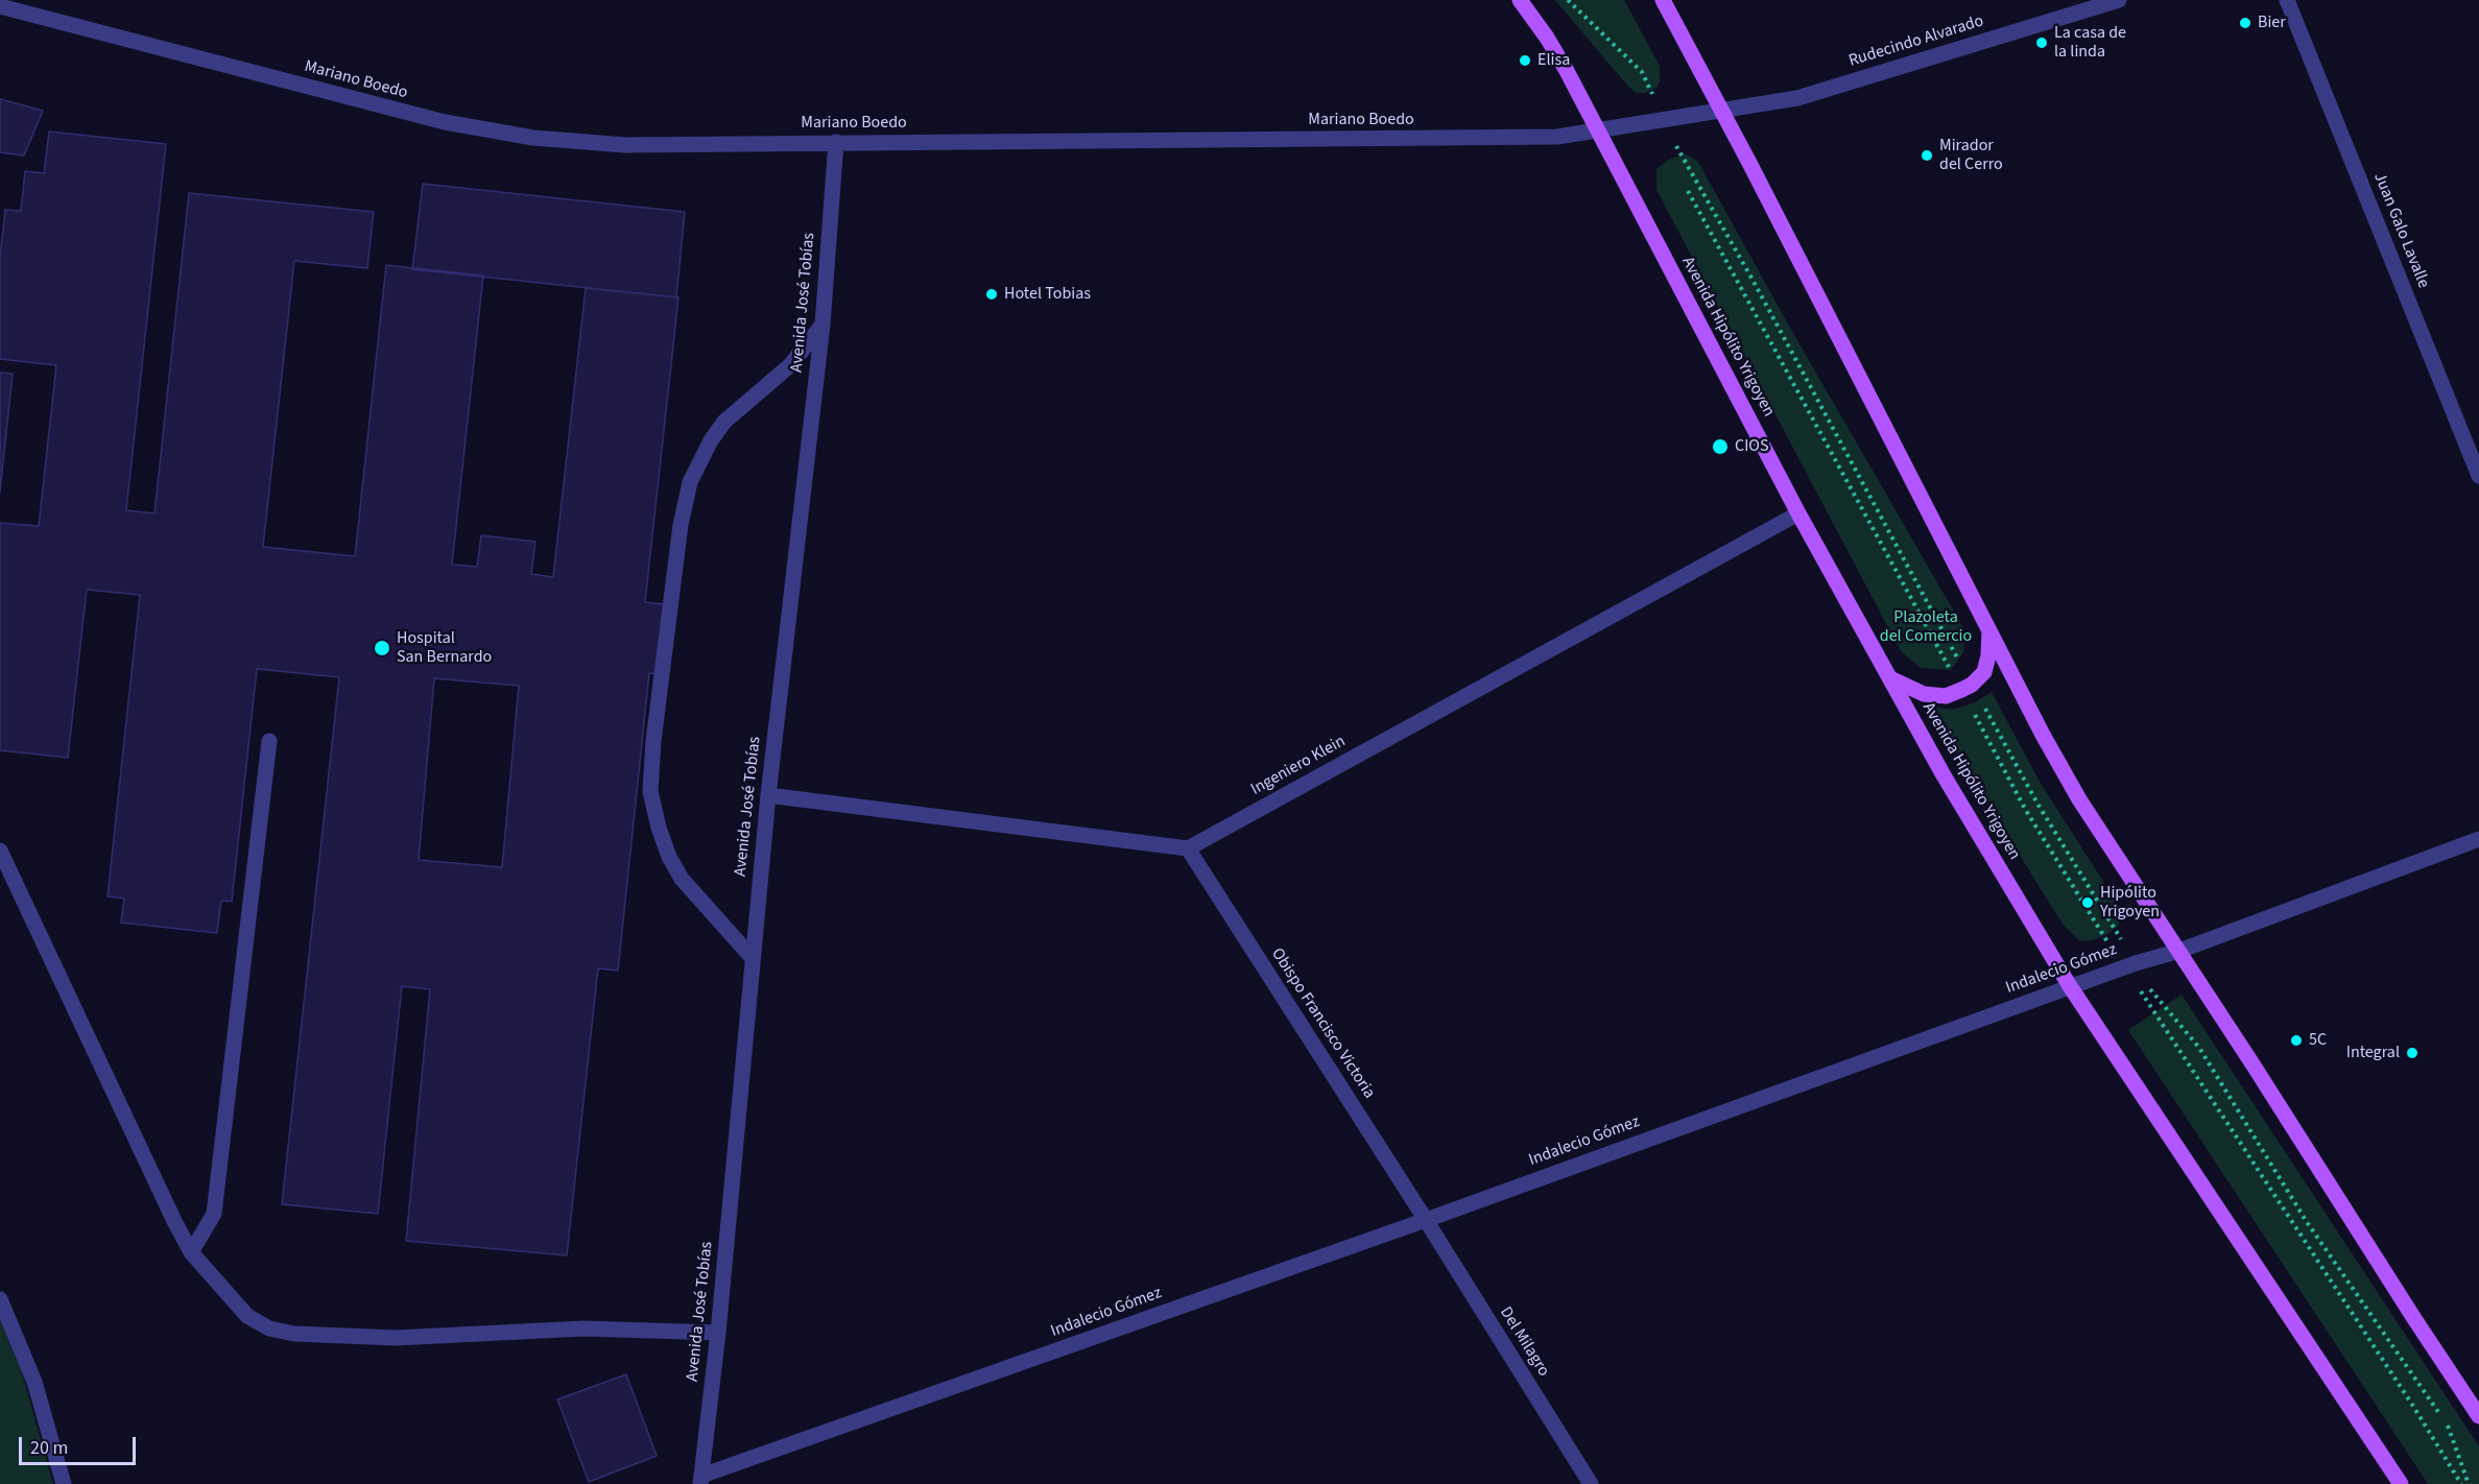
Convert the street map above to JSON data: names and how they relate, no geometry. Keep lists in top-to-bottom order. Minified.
{"streets":{"main road":["Avenida Hipólito Yrigoyen"],"street":["Rudecindo Alvarado","Mariano Boedo","Juan Galo Lavalle","Avenida José Tobías","Ingeniero Klein","Indalecio Gómez","Obispo Francisco Victoria","Del Milagro"]},"crossings":[["Rudecindo Alvarado","Mariano Boedo"],["Mariano Boedo","Avenida José Tobías"],["Mariano Boedo","Avenida Hipólito Yrigoyen"],["Avenida José Tobías","Indalecio Gómez"],["Avenida Hipólito Yrigoyen","Ingeniero Klein"],["Avenida Hipólito Yrigoyen","Indalecio Gómez"],["Ingeniero Klein","Obispo Francisco Victoria"],["Indalecio Gómez","Obispo Francisco Victoria"],["Indalecio Gómez","Del Milagro"],["Obispo Francisco Victoria","Del Milagro"]],"parks":["Plazoleta del Comercio"],"places":["Bier","La casa de la linda","Elisa","Mirador del Cerro","Hotel Tobias","CIOS","Hospital San Bernardo","Hipólito Yrigoyen","5C","Integral"],"scale_bar":"20 m"}
